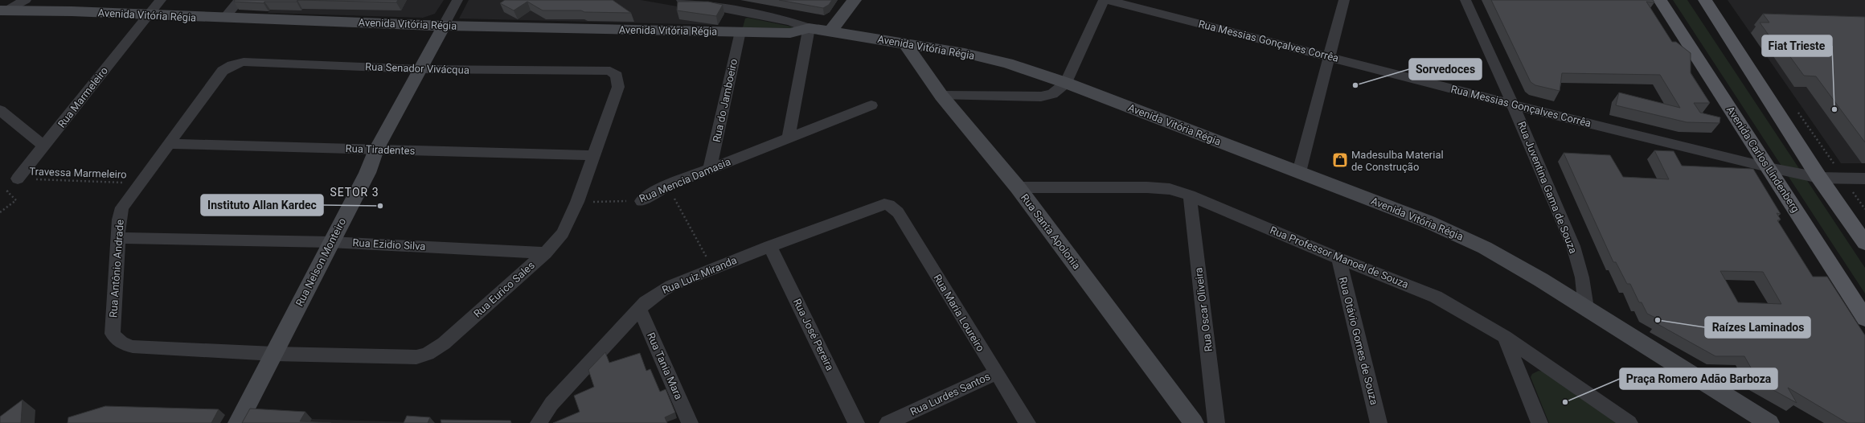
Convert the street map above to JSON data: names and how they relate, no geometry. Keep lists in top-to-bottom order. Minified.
{"streets":{"main road":["Avenida Carlos Lindenberg"],"street":["Avenida Vitória Régia","Rua Messias Gonçalves Corrêa","Rua Senador Vivácqua","Rua Marmeleiro","Rua do Jamboeiro","Rua Tiradentes","Rua Mencia Damasia","Rua Juventina Gama de Souza","Rua Santa Apolonia","Rua Ezidio Silva","Rua Professor Manoel de Souza","Rua Nelson Monteiro","Rua Antônio Andrade","Rua Luiz Miranda","Rua Eurico Sales","Rua Oscar Oliveira","Rua Maria Loureiro","Rua José Pereira","Rua Otávio Gomes de Souza","Rua Tania Mara","Rua Lurdes Santos"],"path":["Travessa Marmeleiro"]},"crossings":[["Avenida Vitória Régia","Rua Marmeleiro"],["Avenida Vitória Régia","Rua do Jamboeiro"],["Avenida Vitória Régia","Rua Juventina Gama de Souza"],["Avenida Vitória Régia","Rua Santa Apolonia"],["Avenida Vitória Régia","Rua Nelson Monteiro"],["Rua Messias Gonçalves Corrêa","Avenida Carlos Lindenberg"],["Rua Messias Gonçalves Corrêa","Rua Juventina Gama de Souza"],["Rua Senador Vivácqua","Rua Nelson Monteiro"],["Rua Senador Vivácqua","Rua Antônio Andrade"],["Rua Senador Vivácqua","Rua Eurico Sales"],["Rua Marmeleiro","Travessa Marmeleiro"],["Rua do Jamboeiro","Rua Mencia Damasia"],["Rua Tiradentes","Rua Nelson Monteiro"],["Rua Tiradentes","Rua Antônio Andrade"],["Rua Tiradentes","Rua Eurico Sales"],["Travessa Marmeleiro","Rua Antônio Andrade"],["Rua Mencia Damasia","Rua Eurico Sales"],["Rua Santa Apolonia","Rua Professor Manoel de Souza"],["Rua Ezidio Silva","Rua Nelson Monteiro"],["Rua Ezidio Silva","Rua Antônio Andrade"],["Rua Ezidio Silva","Rua Eurico Sales"],["Rua Professor Manoel de Souza","Rua Oscar Oliveira"],["Rua Professor Manoel de Souza","Rua Otávio Gomes de Souza"],["Rua Nelson Monteiro","Rua Antônio Andrade"],["Rua Nelson Monteiro","Rua Eurico Sales"],["Rua Antônio Andrade","Rua Eurico Sales"],["Rua Luiz Miranda","Rua Maria Loureiro"],["Rua Luiz Miranda","Rua José Pereira"],["Rua Luiz Miranda","Rua Tania Mara"],["Rua Maria Loureiro","Rua Lurdes Santos"]],"districts":["SETOR 3"],"places":{"other":["Sorvedoces","Fiat Trieste","Instituto Allan Kardec","Raízes Laminados","Praça Romero Adão Barboza"],"shop":["Madesulba Material de Construção"]}}
